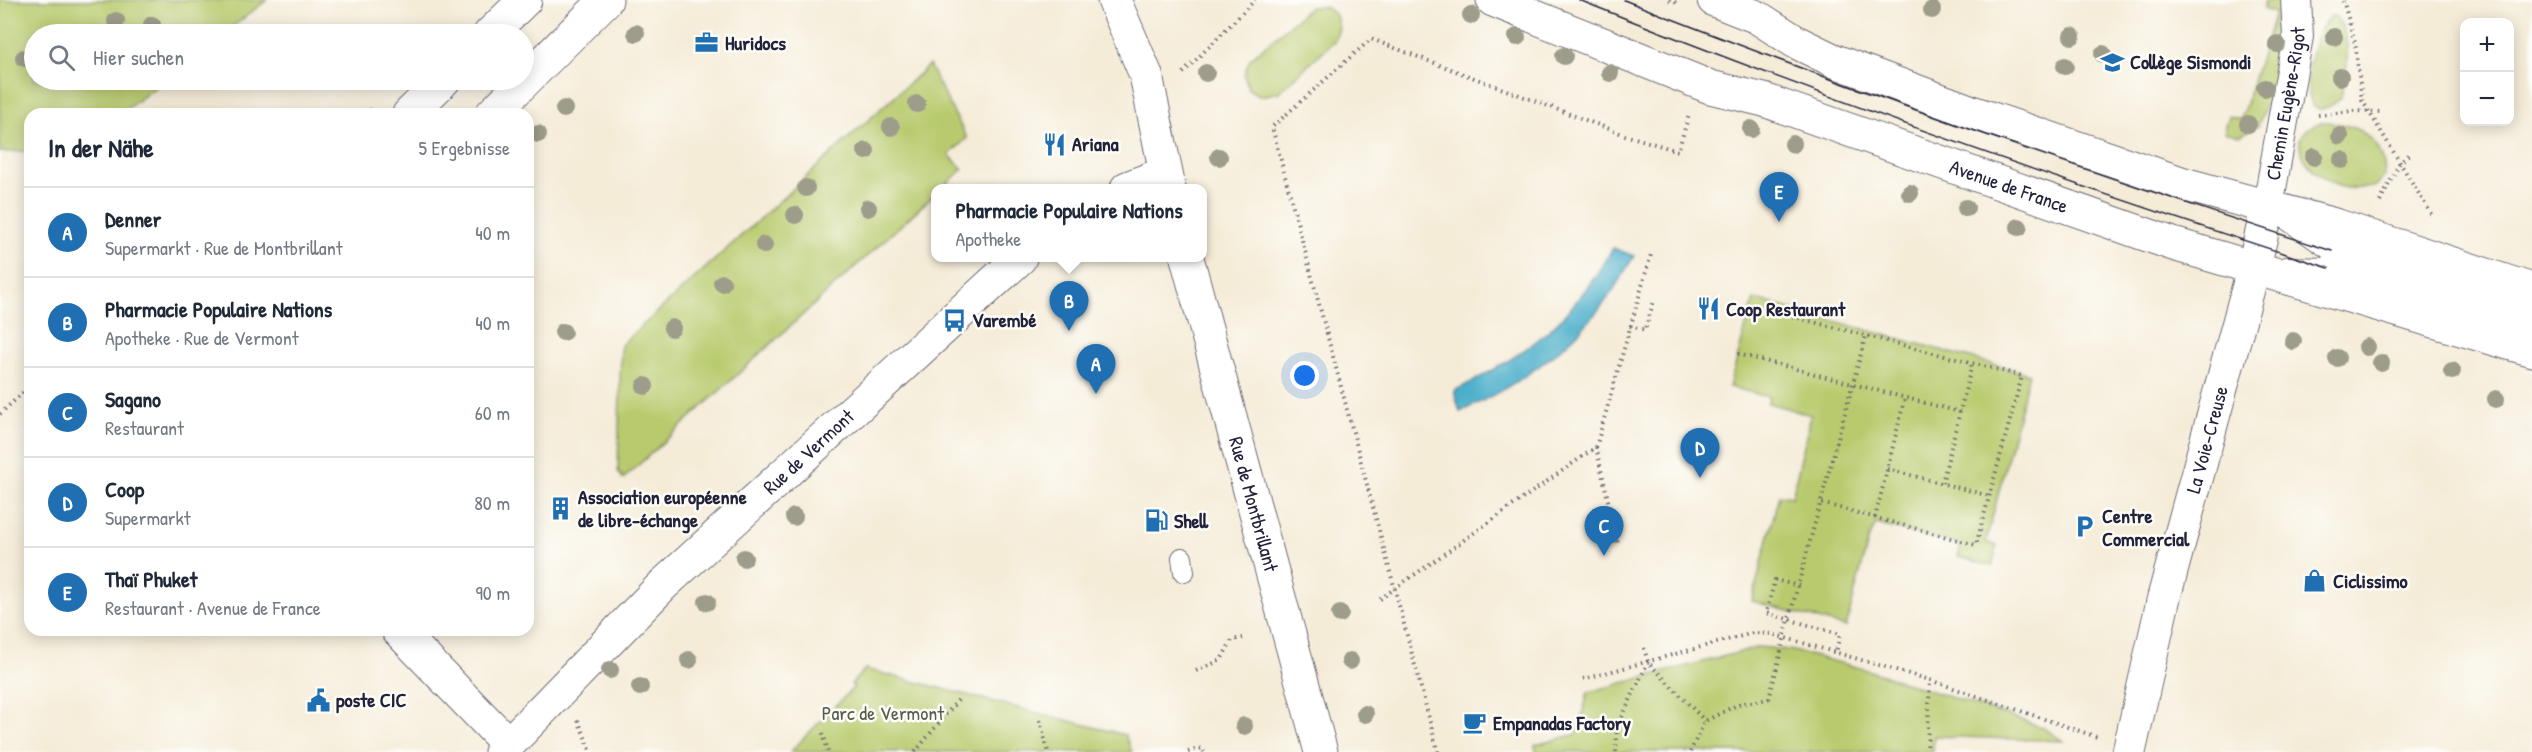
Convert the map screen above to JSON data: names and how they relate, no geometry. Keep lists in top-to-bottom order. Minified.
{"streets":{"main road":["Avenue de France","La Voie-Creuse","Rue de Vermont","Rue de Montbrillant"],"street":["Chemin Eugène-Rigot"]},"crossings":[["Chemin Eugène-Rigot","La Voie-Creuse"],["Avenue de France","La Voie-Creuse"]],"parks":["Parc de Vermont"],"places":{"office":["Huridocs"],"school or university":["Collège Sismondi"],"restaurant":["Ariana","Coop Restaurant"],"bus stop":["Varembé"],"building":["Association européenne de libre-échange"],"fuel station":["Shell"],"parking":["Centre Commercial"],"shop":["Ciclissimo"],"public building":["poste CIC"],"cafe":["Empanadas Factory"]},"page":{"map_buttons":["+","−"],"search":"Hier suchen","heading":["In der Nähe","5 Ergebnisse"],"pins":["E","B","A","D","C"],"popup":["Pharmacie Populaire Nations","Apotheke"],"list":[{"mark":"A","name":"Denner","note":"Supermarkt · Rue de Montbrillant","value":"40 m"},{"mark":"B","name":"Pharmacie Populaire Nations","note":"Apotheke · Rue de Vermont","value":"40 m"},{"mark":"C","name":"Sagano","note":"Restaurant","value":"60 m"},{"mark":"D","name":"Coop","note":"Supermarkt","value":"80 m"},{"mark":"E","name":"Thaï Phuket","note":"Restaurant · Avenue de France","value":"90 m"}]}}
